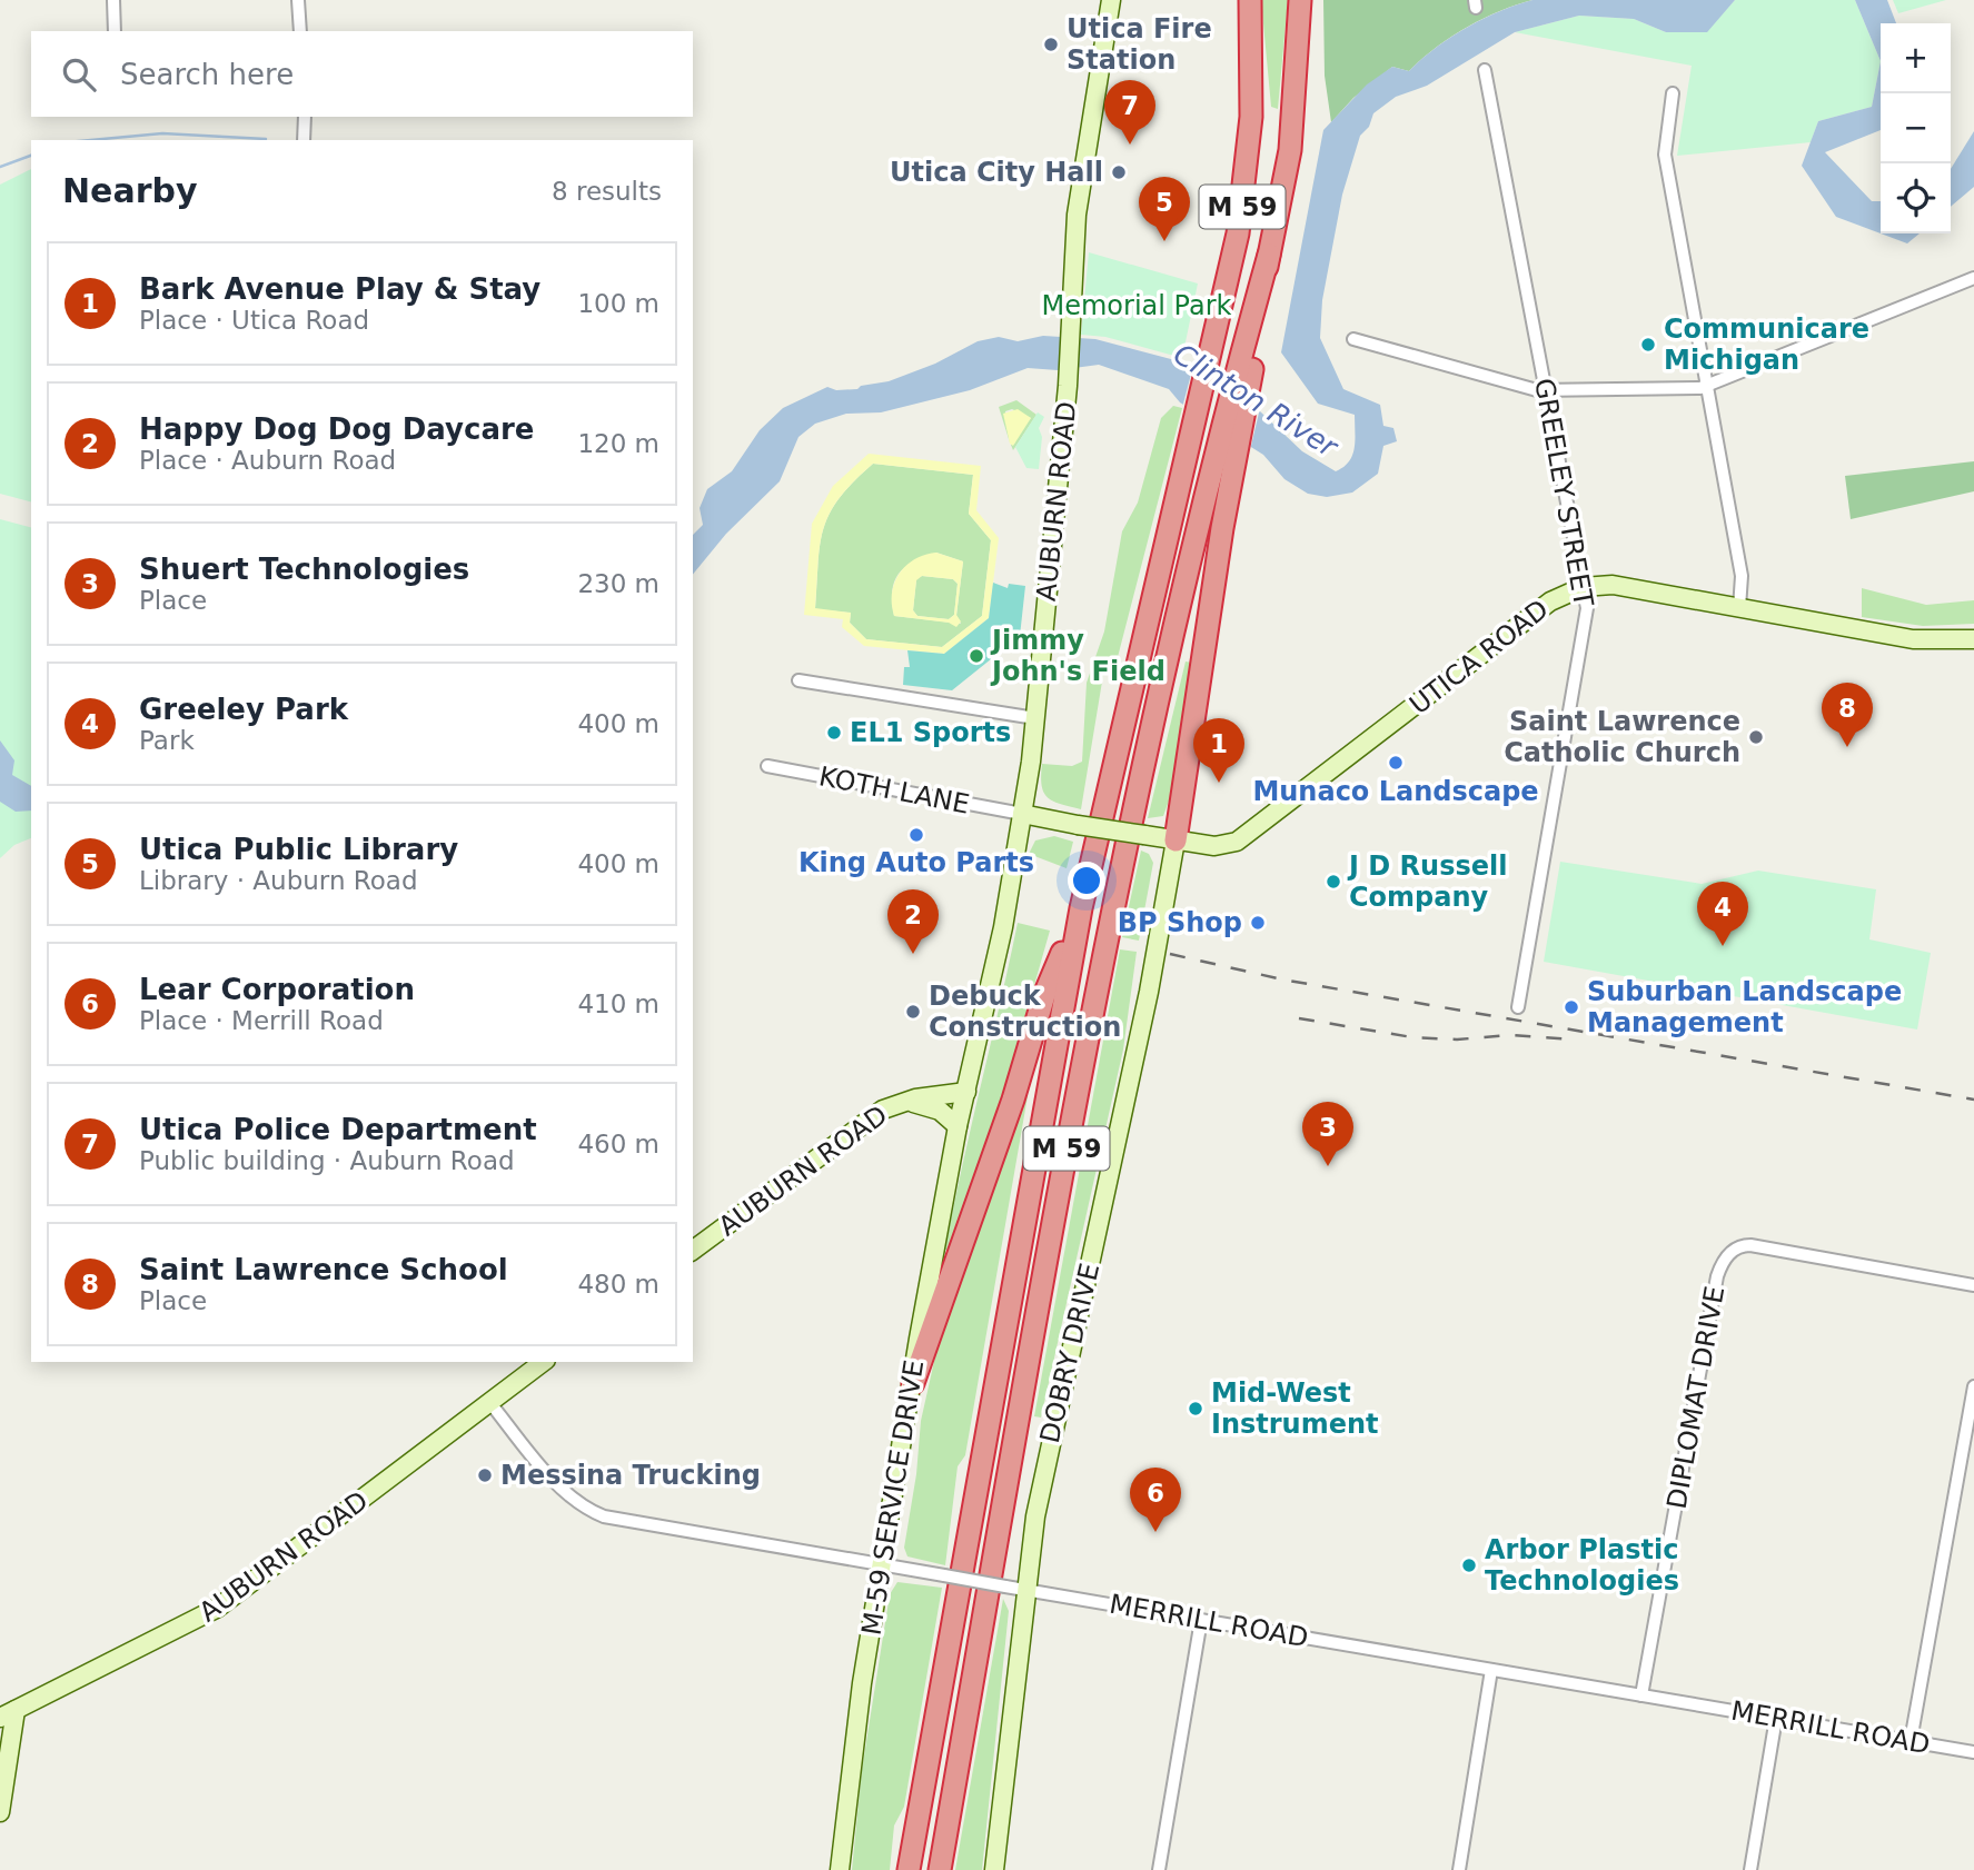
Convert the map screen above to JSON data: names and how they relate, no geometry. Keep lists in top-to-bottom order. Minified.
{"streets":{"highway":["M 59"],"street":["GREELEY STREET","AUBURN ROAD","UTICA ROAD","KOTH LANE","DOBRY DRIVE","DIPLOMAT DRIVE","M-59 SERVICE DRIVE","MERRILL ROAD"]},"crossings":[["GREELEY STREET","UTICA ROAD"],["AUBURN ROAD","UTICA ROAD"],["AUBURN ROAD","KOTH LANE"],["AUBURN ROAD","M-59 SERVICE DRIVE"],["AUBURN ROAD","MERRILL ROAD"],["UTICA ROAD","KOTH LANE"],["UTICA ROAD","DOBRY DRIVE"],["DOBRY DRIVE","MERRILL ROAD"],["DIPLOMAT DRIVE","MERRILL ROAD"],["M-59 SERVICE DRIVE","MERRILL ROAD"]],"water":["Clinton River"],"parks":["Memorial Park"],"places":["Utica Fire Station","Utica City Hall","Communicare Michigan","Jimmy John's Field","EL1 Sports","Saint Lawrence Catholic Church","Munaco Landscape","King Auto Parts","J D Russell Company","BP Shop","Suburban Landscape Management","Debuck Construction","Mid-West Instrument","Messina Trucking","Arbor Plastic Technologies"],"page":{"map_buttons":["+","−"],"search":"Search here","pins":["7","5","8","1","4","2","3","6"],"heading":["Nearby","8 results"],"list":[{"mark":"1","name":"Bark Avenue Play & Stay","note":"Place · Utica Road","value":"100 m"},{"mark":"2","name":"Happy Dog Dog Daycare","note":"Place · Auburn Road","value":"120 m"},{"mark":"3","name":"Shuert Technologies","note":"Place","value":"230 m"},{"mark":"4","name":"Greeley Park","note":"Park","value":"400 m"},{"mark":"5","name":"Utica Public Library","note":"Library · Auburn Road","value":"400 m"},{"mark":"6","name":"Lear Corporation","note":"Place · Merrill Road","value":"410 m"},{"mark":"7","name":"Utica Police Department","note":"Public building · Auburn Road","value":"460 m"},{"mark":"8","name":"Saint Lawrence School","note":"Place","value":"480 m"}]}}
